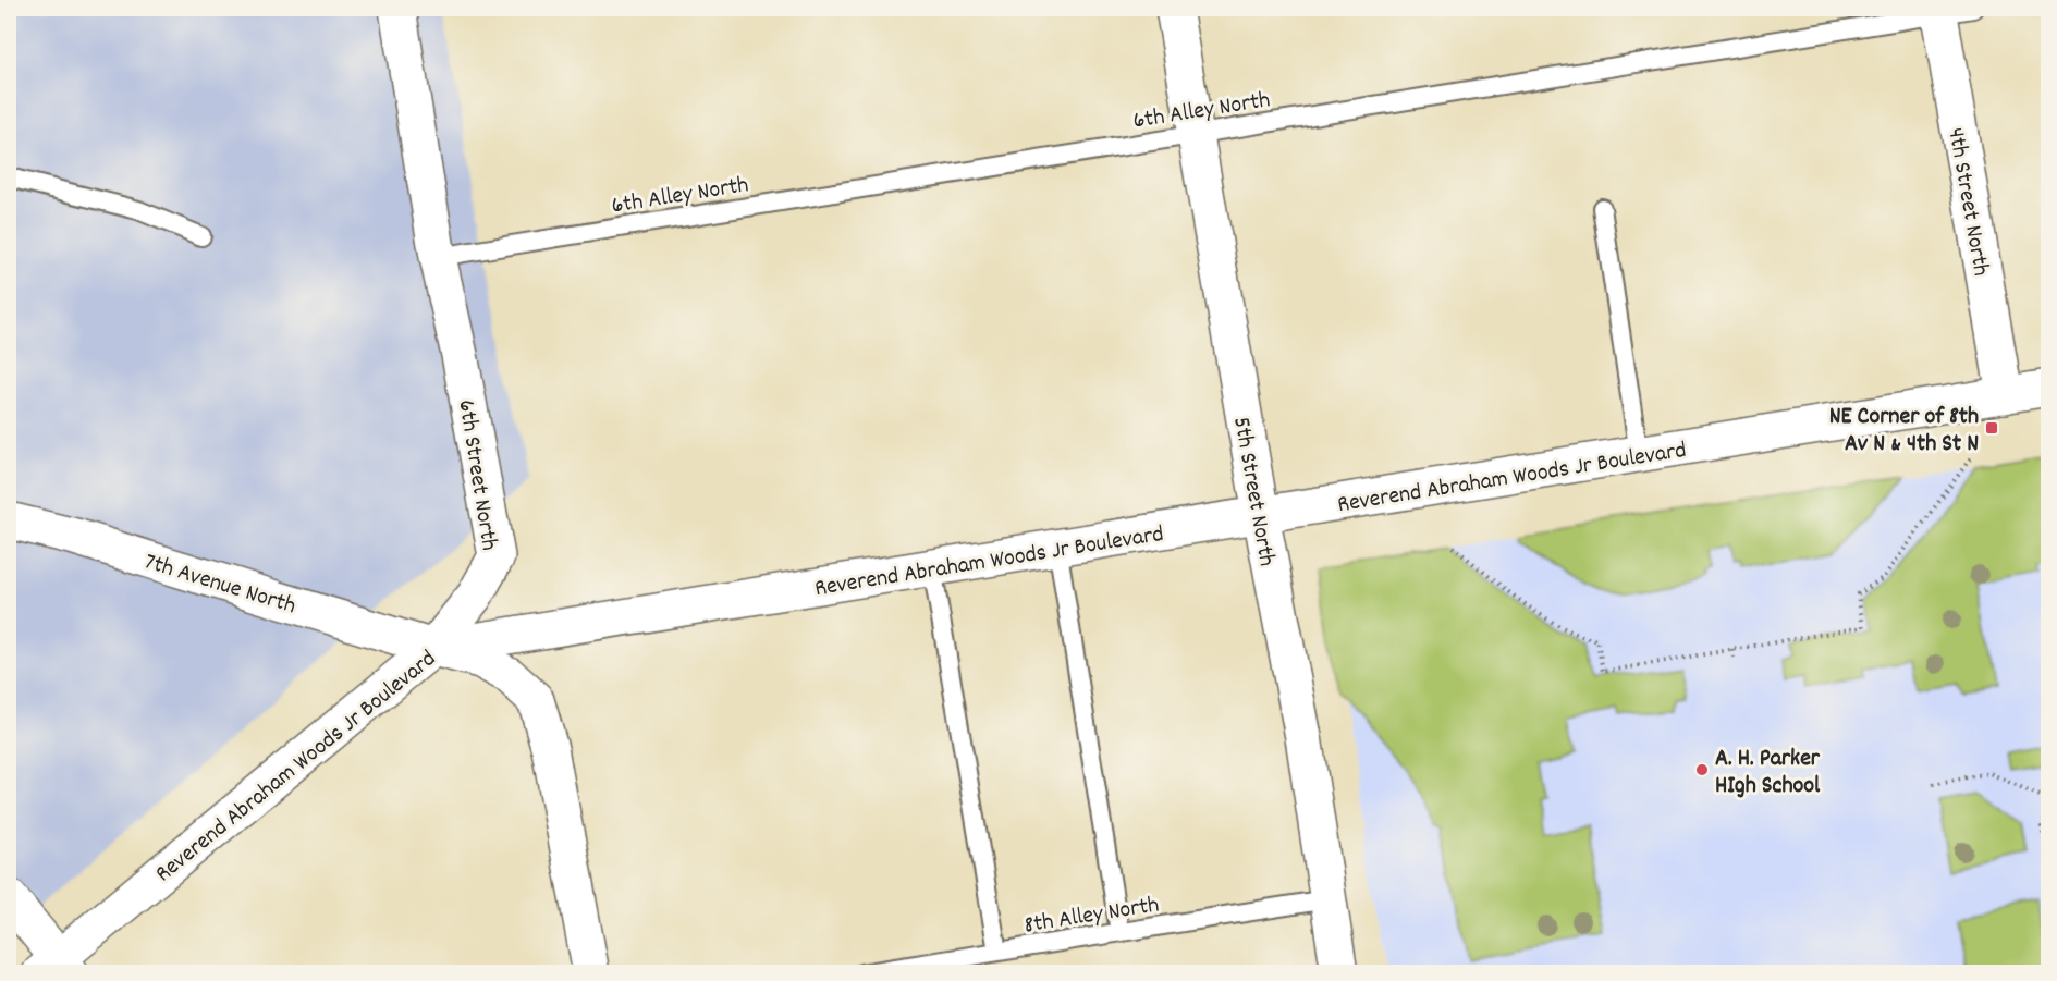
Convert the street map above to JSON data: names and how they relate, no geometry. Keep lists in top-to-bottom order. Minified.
{"streets":{"main road":["4th Street North","6th Street North","Reverend Abraham Woods Jr Boulevard","5th Street North","7th Avenue North"],"lane":["6th Alley North","8th Alley North"]},"crossings":[["6th Alley North","4th Street North"],["6th Alley North","6th Street North"],["6th Alley North","5th Street North"],["4th Street North","Reverend Abraham Woods Jr Boulevard"],["6th Street North","Reverend Abraham Woods Jr Boulevard"],["6th Street North","7th Avenue North"],["Reverend Abraham Woods Jr Boulevard","5th Street North"],["Reverend Abraham Woods Jr Boulevard","7th Avenue North"],["5th Street North","8th Alley North"]],"places":{"transit":["NE Corner of 8th Av N & 4th St N"],"other":["A. H. Parker HIgh School"]}}
